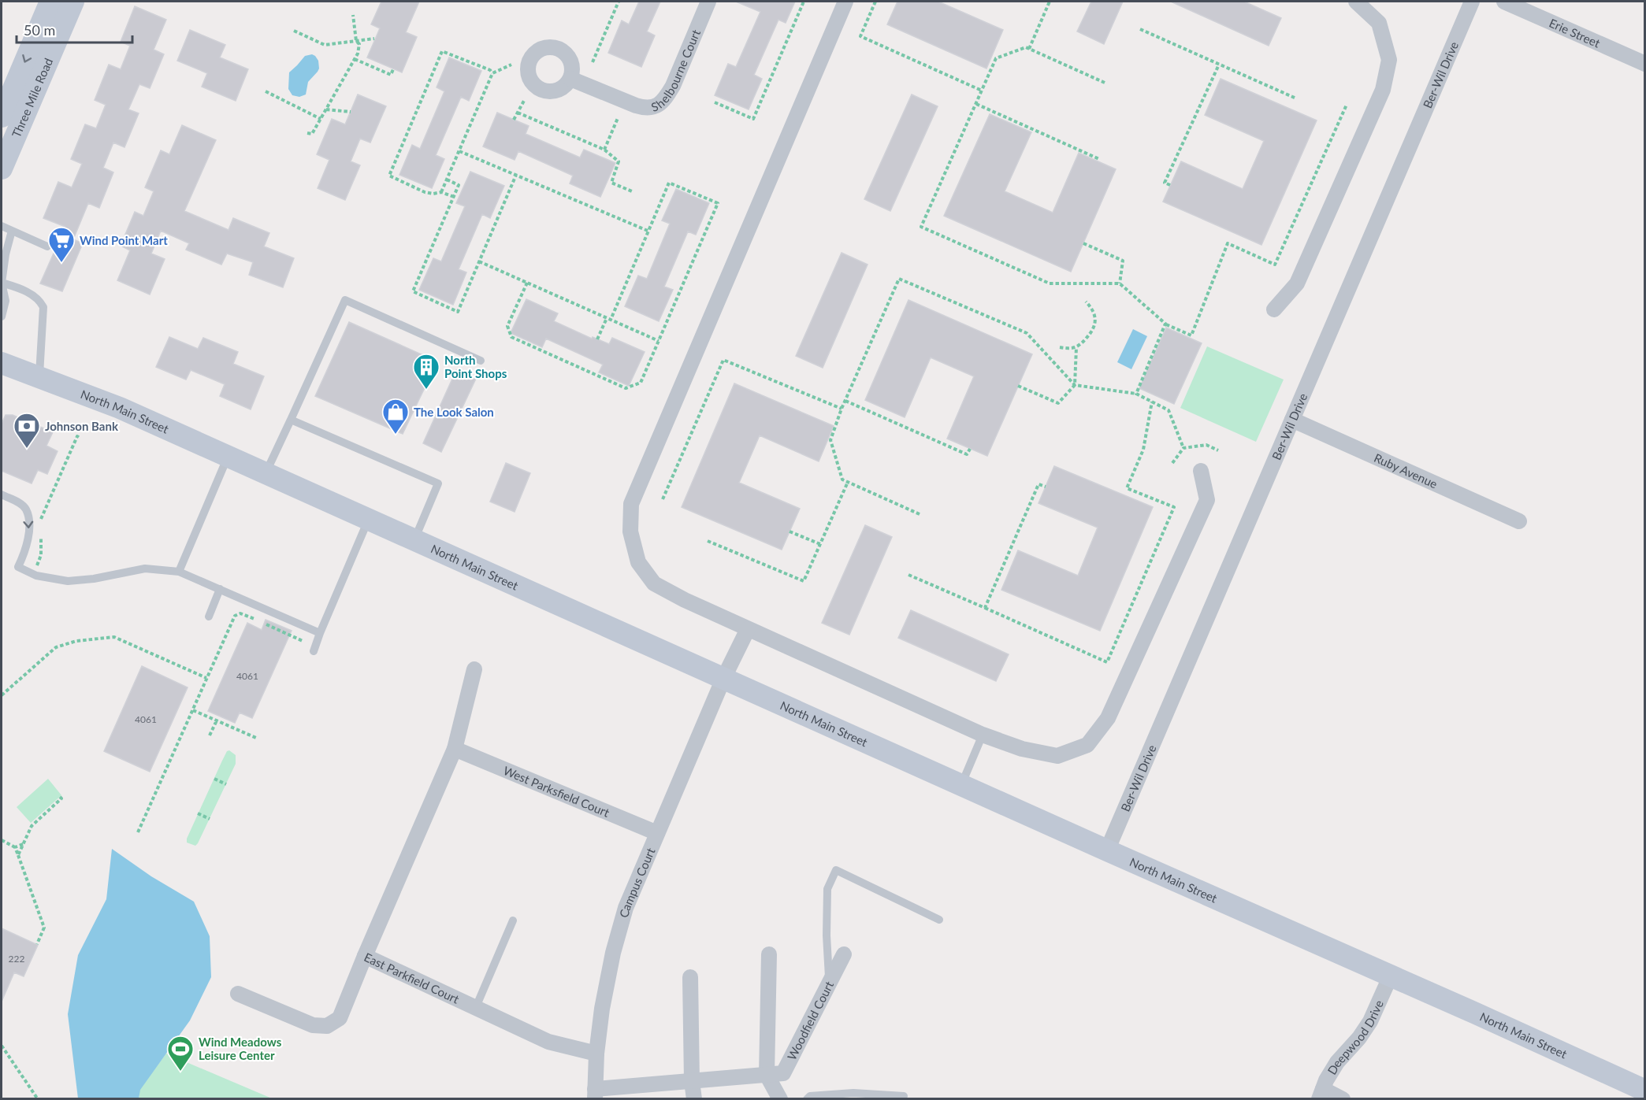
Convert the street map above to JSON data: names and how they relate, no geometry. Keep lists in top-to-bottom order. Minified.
{"streets":{"main road":["Three Mile Road","North Main Street"],"street":["Erie Street","Shelbourne Court","Ber-Wil Drive","Ruby Avenue","West Parksfield Court","Campus Court","East Parkfield Court","Woodfield Court","Deepwood Drive"]},"crossings":[["Ber-Wil Drive","North Main Street"],["Ber-Wil Drive","Ruby Avenue"],["North Main Street","Campus Court"],["North Main Street","Deepwood Drive"],["West Parksfield Court","Campus Court"],["Campus Court","East Parkfield Court"],["Campus Court","Woodfield Court"]],"places":{"supermarket":["Wind Point Mart"],"building":["North Point Shops"],"shop":["The Look Salon"],"bank":["Johnson Bank"],"sports":["Wind Meadows Leisure Center"]},"house_numbers":["4061","4061","222"],"scale_bar":"50 m"}
